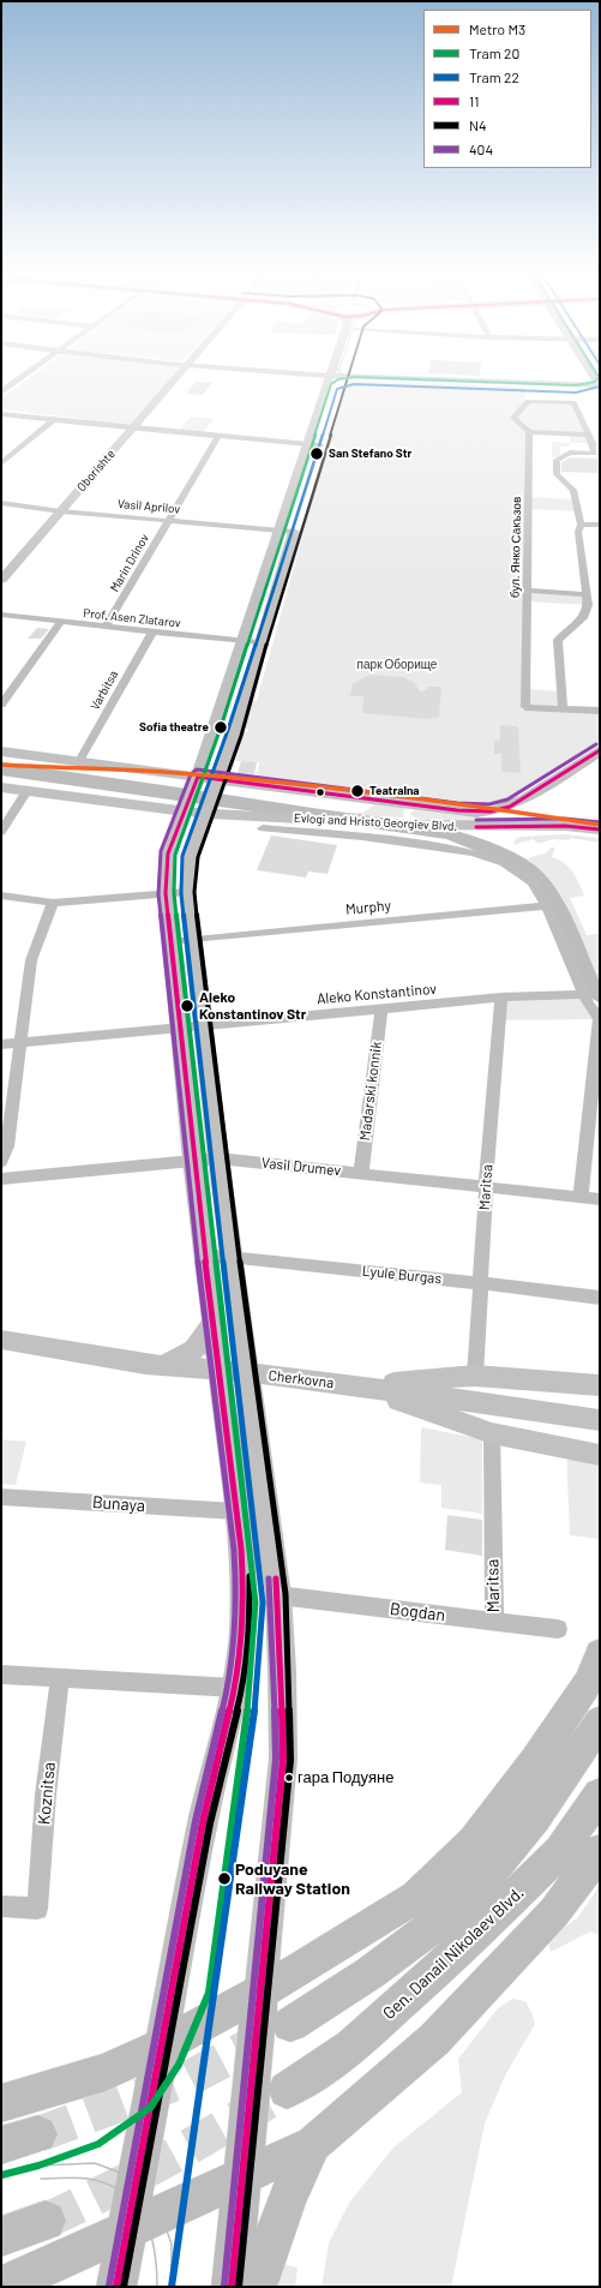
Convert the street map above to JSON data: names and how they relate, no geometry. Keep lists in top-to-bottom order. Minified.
{"streets":{"main road":["Oborishte","Evlogi and Hristo Georgiev Blvd.","Cherkovna","Gen. Danail Nikolaev Blvd."],"street":["Vasil Aprilov","бул. Янко Сакъзов","Marin Drinov","Prof. Asen Zlatarov","Varbitsa","Murphy","Aleko Konstantinov","Madarski konnik","Vasil Drumev","Maritsa","Lyule Burgas","Bunaya","Bogdan","Koznitsa"]},"crossings":[["Oborishte","Vasil Aprilov"],["Vasil Aprilov","Marin Drinov"],["Marin Drinov","Prof. Asen Zlatarov"],["Prof. Asen Zlatarov","Varbitsa"],["Varbitsa","Evlogi and Hristo Georgiev Blvd."],["Evlogi and Hristo Georgiev Blvd.","Murphy"],["Evlogi and Hristo Georgiev Blvd.","Aleko Konstantinov"],["Evlogi and Hristo Georgiev Blvd.","Vasil Drumev"],["Aleko Konstantinov","Madarski konnik"],["Aleko Konstantinov","Maritsa"],["Madarski konnik","Vasil Drumev"],["Vasil Drumev","Maritsa"],["Maritsa","Lyule Burgas"],["Maritsa","Bogdan"]],"parks":["парк Оборище"],"places":["San Stefano Str","Sofia theatre","Teatralna","Aleko Konstantinov Str","гара Подуяне","Poduyane Railway Station"],"lines":["tram line 20","transit line N4","tram line 22","transit line 404","transit line 11","metro line M3"],"legend":["Metro M3","Tram 20","Tram 22","11","N4","404"]}
